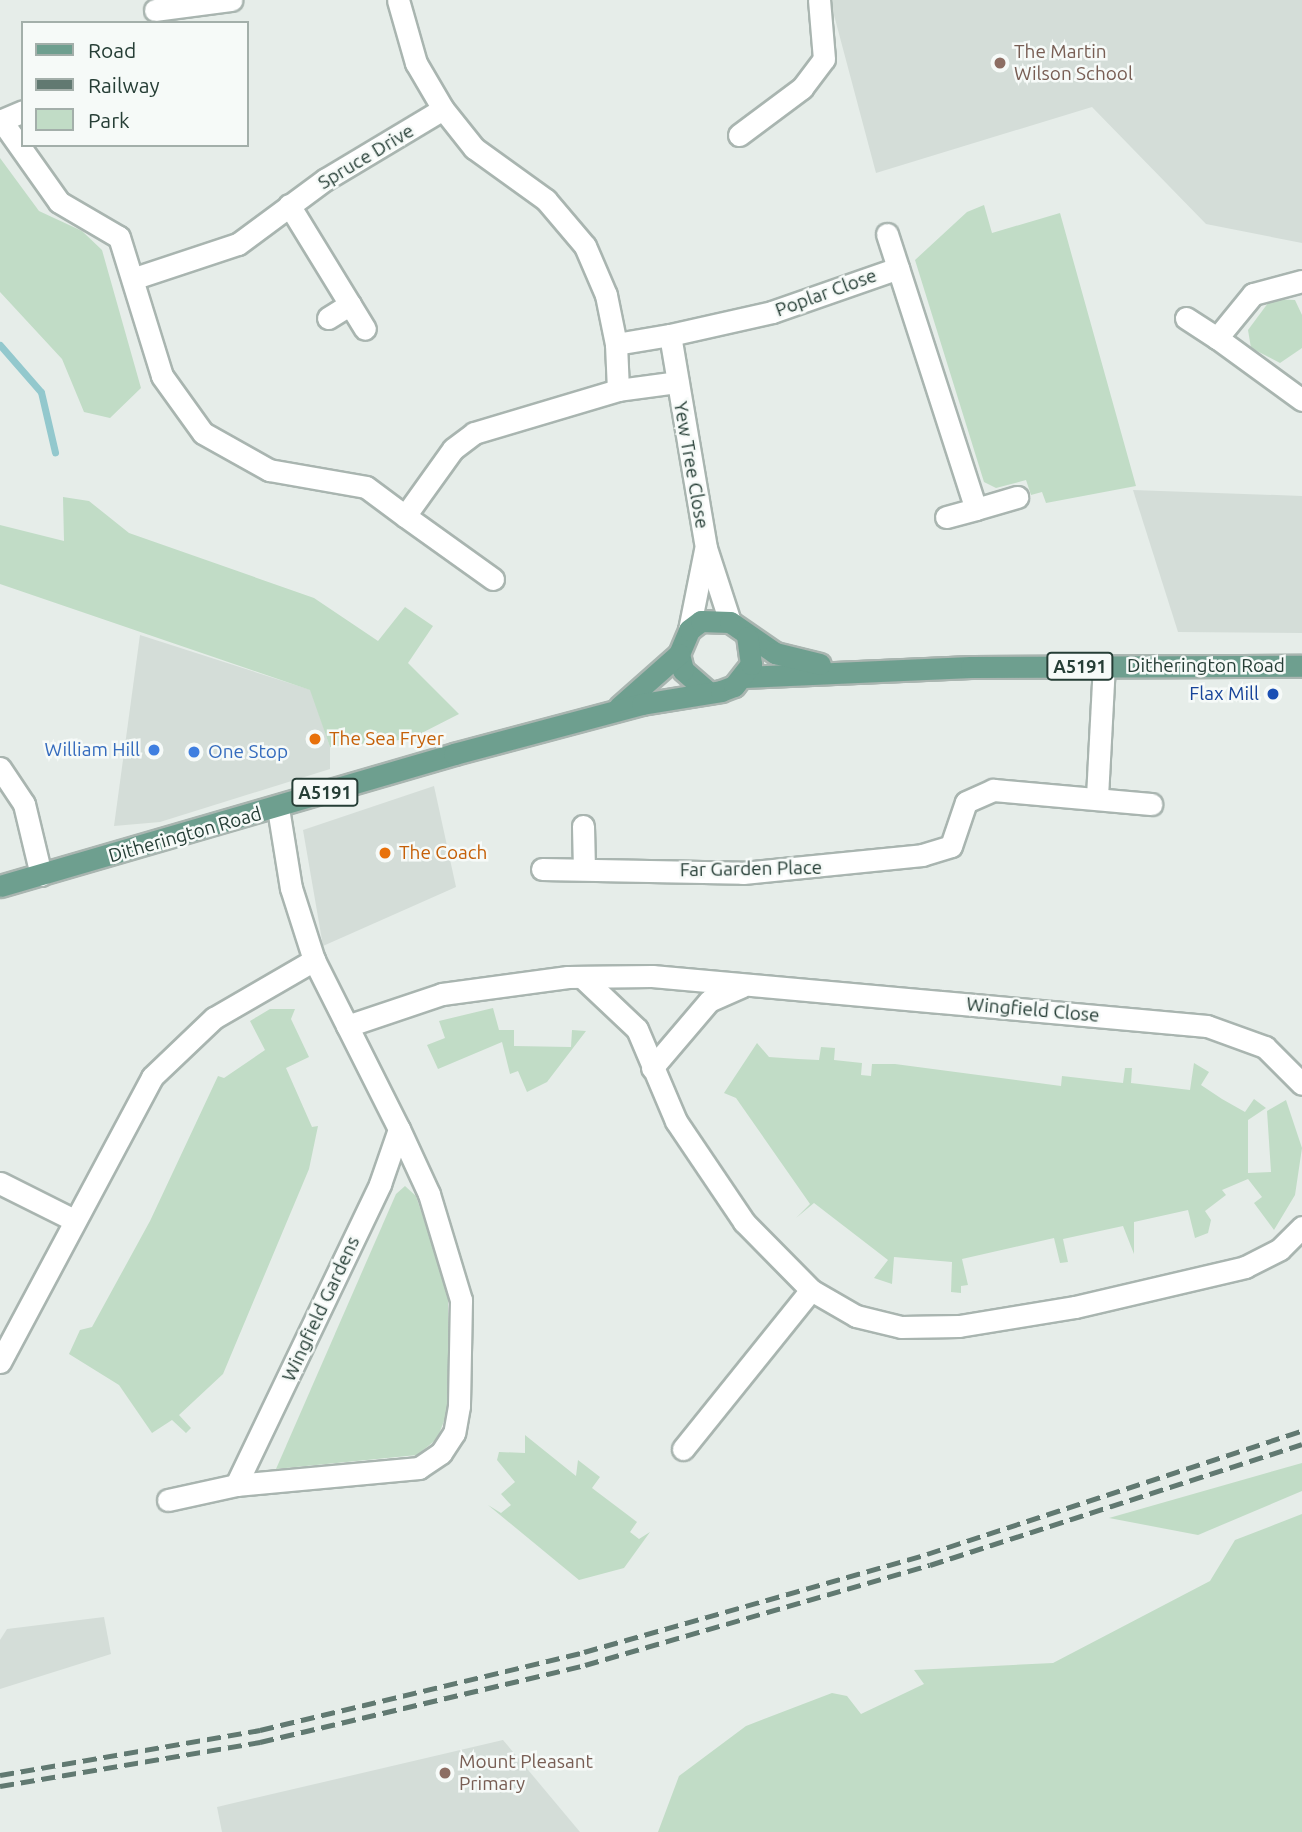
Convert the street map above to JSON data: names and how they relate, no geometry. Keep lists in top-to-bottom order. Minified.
{"streets":{"main road":["A5191","Ditherington Road"],"street":["Spruce Drive","Poplar Close","Yew Tree Close","Far Garden Place","Wingfield Close","Wingfield Gardens"]},"crossings":[["Poplar Close","Yew Tree Close"],["Yew Tree Close","Ditherington Road"]],"places":["The Martin Wilson School","Flax Mill","The Sea Fryer","William Hill","One Stop","The Coach","Mount Pleasant Primary"],"legend":["Road","Railway","Park"]}
